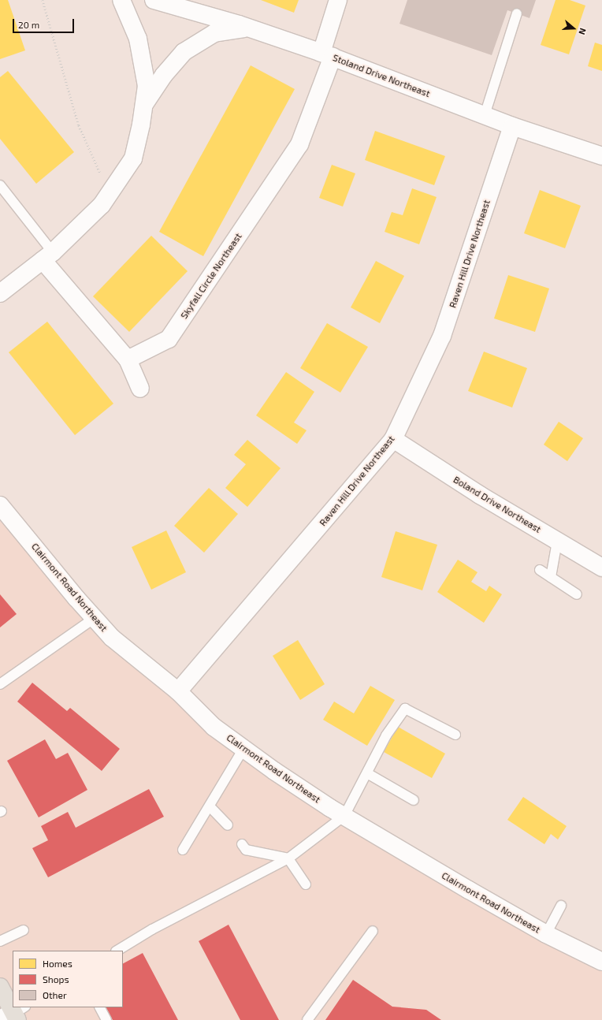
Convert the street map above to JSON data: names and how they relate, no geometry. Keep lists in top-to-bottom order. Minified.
{"streets":{"street":["Stoland Drive Northeast","Raven Hill Drive Northeast","Skyfall Circle Northeast","Boland Drive Northeast","Clairmont Road Northeast"]},"crossings":[["Stoland Drive Northeast","Raven Hill Drive Northeast"],["Stoland Drive Northeast","Skyfall Circle Northeast"],["Raven Hill Drive Northeast","Boland Drive Northeast"],["Raven Hill Drive Northeast","Clairmont Road Northeast"]],"legend":["Homes","Shops","Other"],"scale_bar":"20 m","north":"right"}
